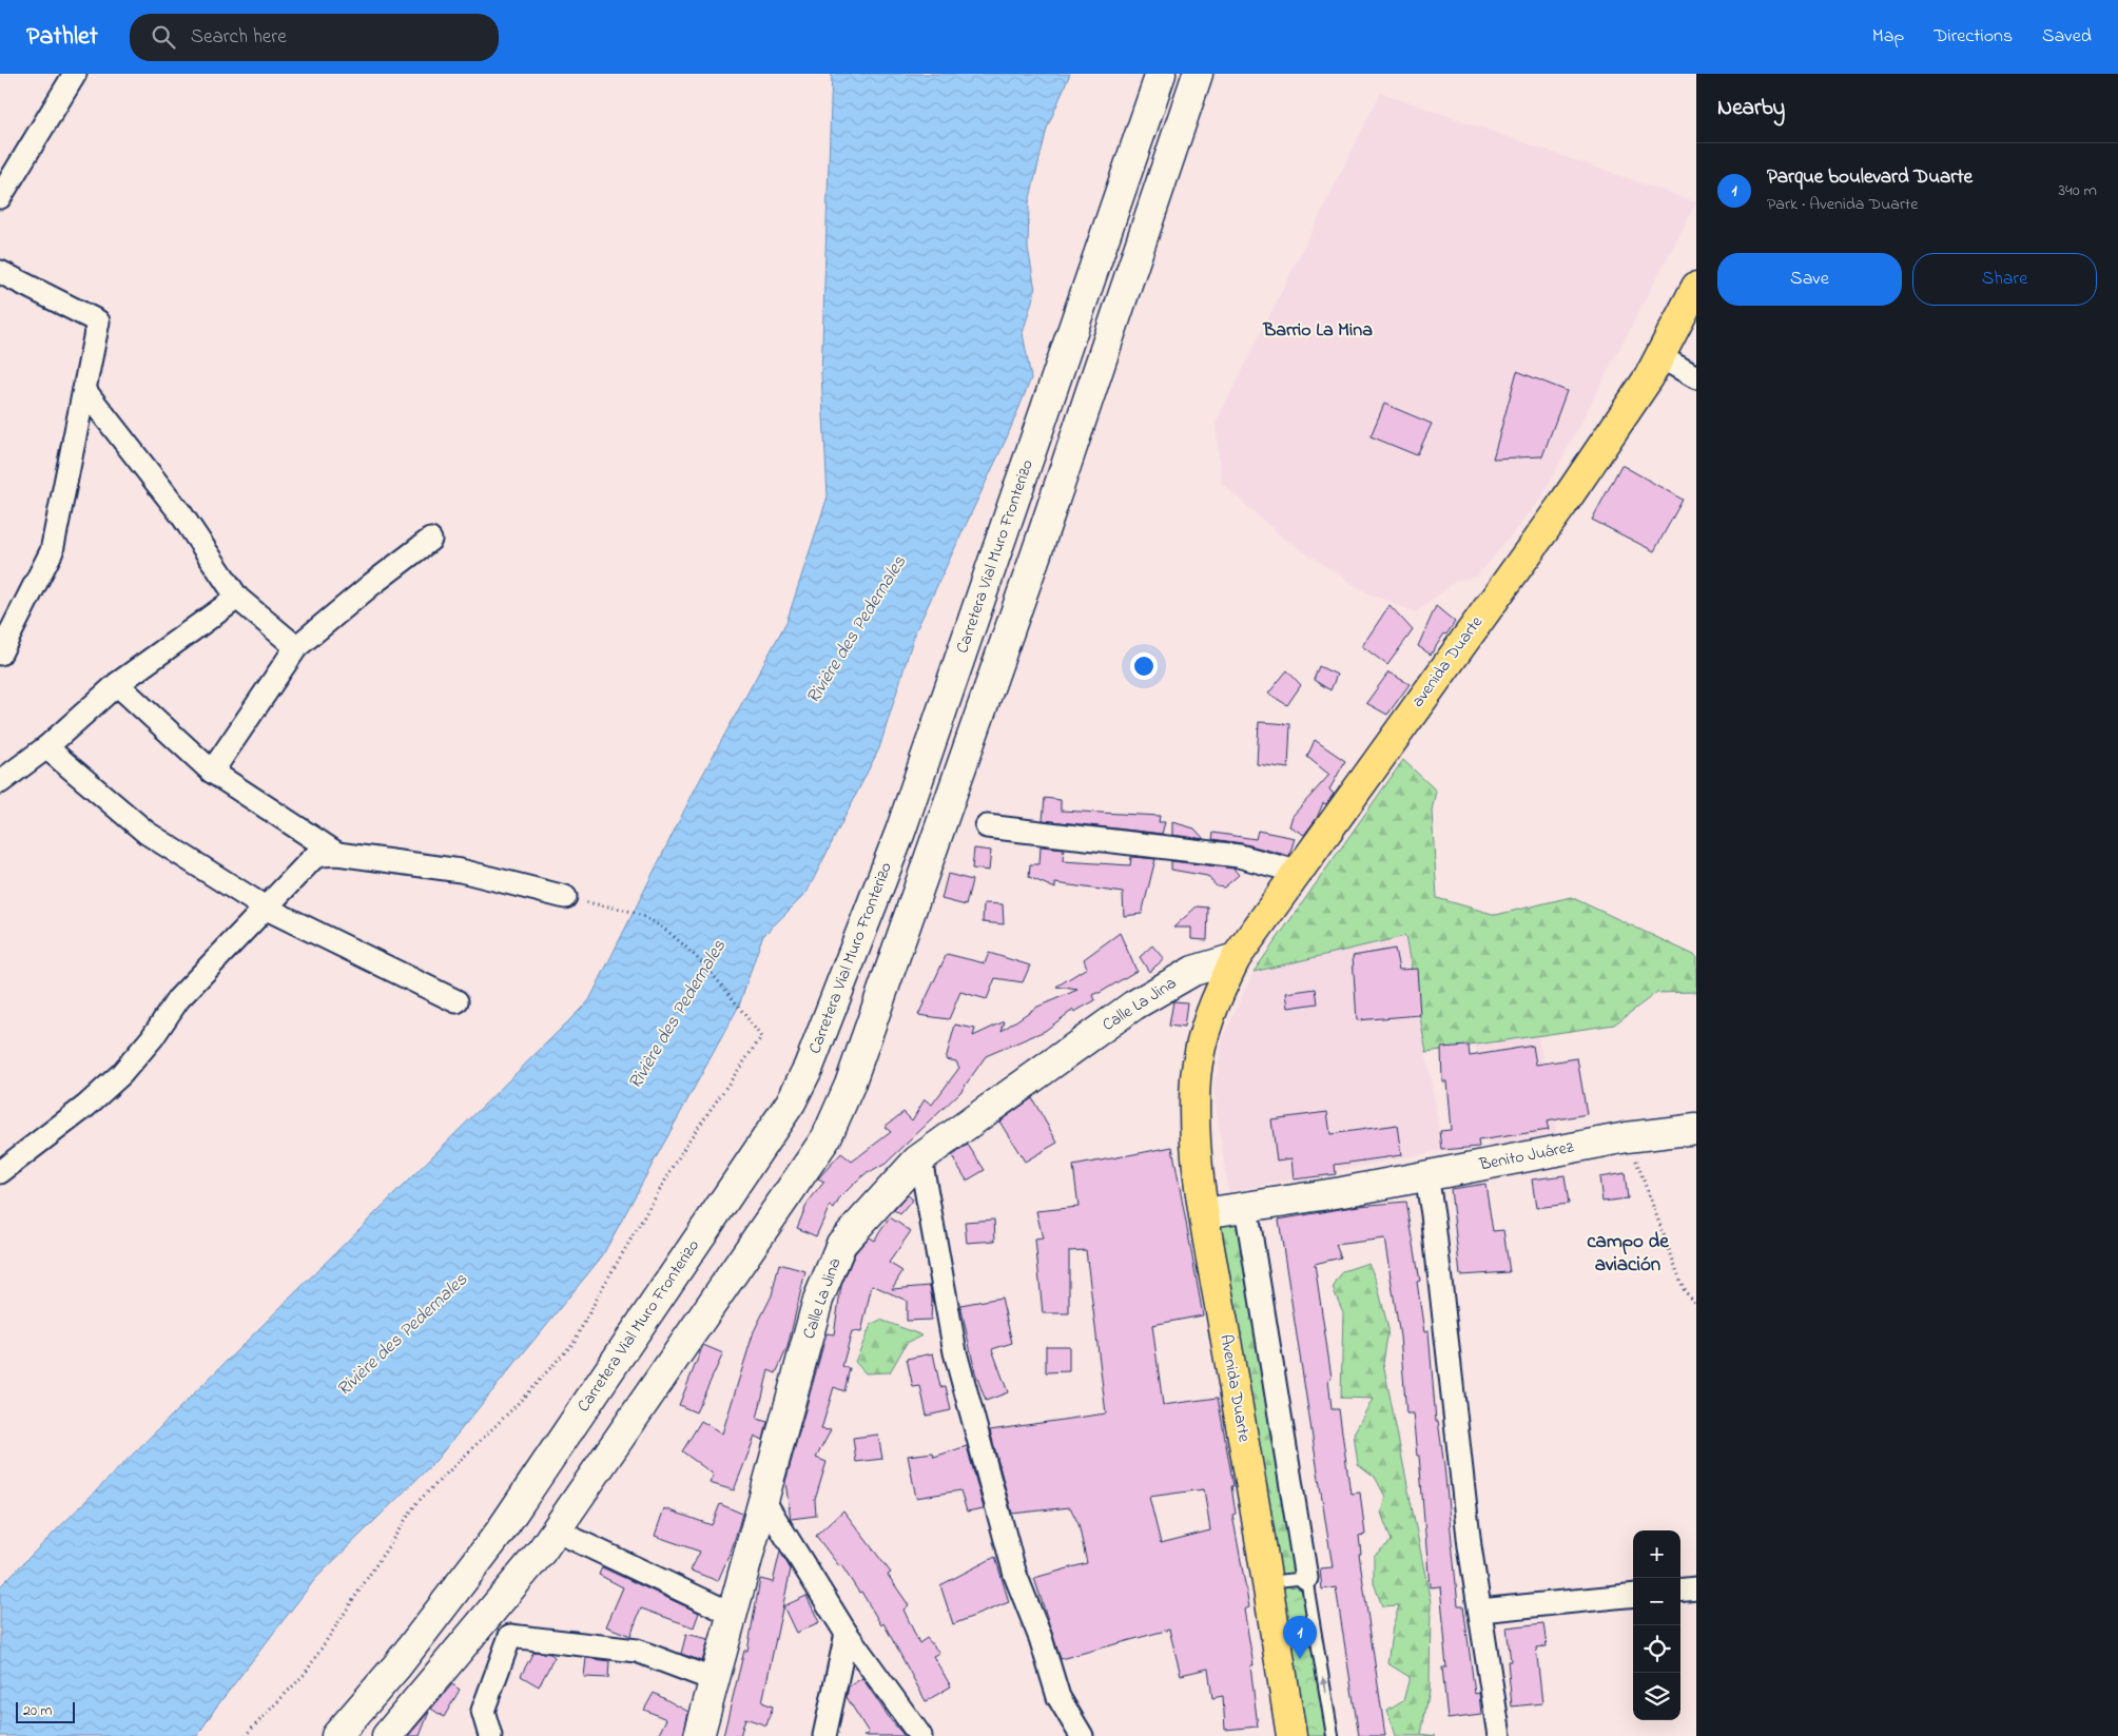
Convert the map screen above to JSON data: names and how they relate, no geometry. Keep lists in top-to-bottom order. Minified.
{"streets":{"main road":["avenida Duarte","Avenida Duarte"],"street":["Carretera Vial Muro Fronterizo","Calle La Jina","Benito Juárez"]},"crossings":[["avenida Duarte","Calle La Jina"],["avenida Duarte","Avenida Duarte"],["Benito Juárez","Avenida Duarte"]],"districts":["Barrio La Mina","campo de aviación"],"water":["Rivière des Pedernales"],"scale_bar":"20 m","page":{"header":"Pathlet","search":"Search here","nav":["Map","Directions","Saved"],"heading":"Nearby","list":[{"mark":"1","name":"Parque boulevard Duarte","note":"Park · Avenida Duarte","value":"340 m"}],"buttons":["Save","Share"],"map_buttons":["+","−"],"pins":"1","scale":"20 m"}}
